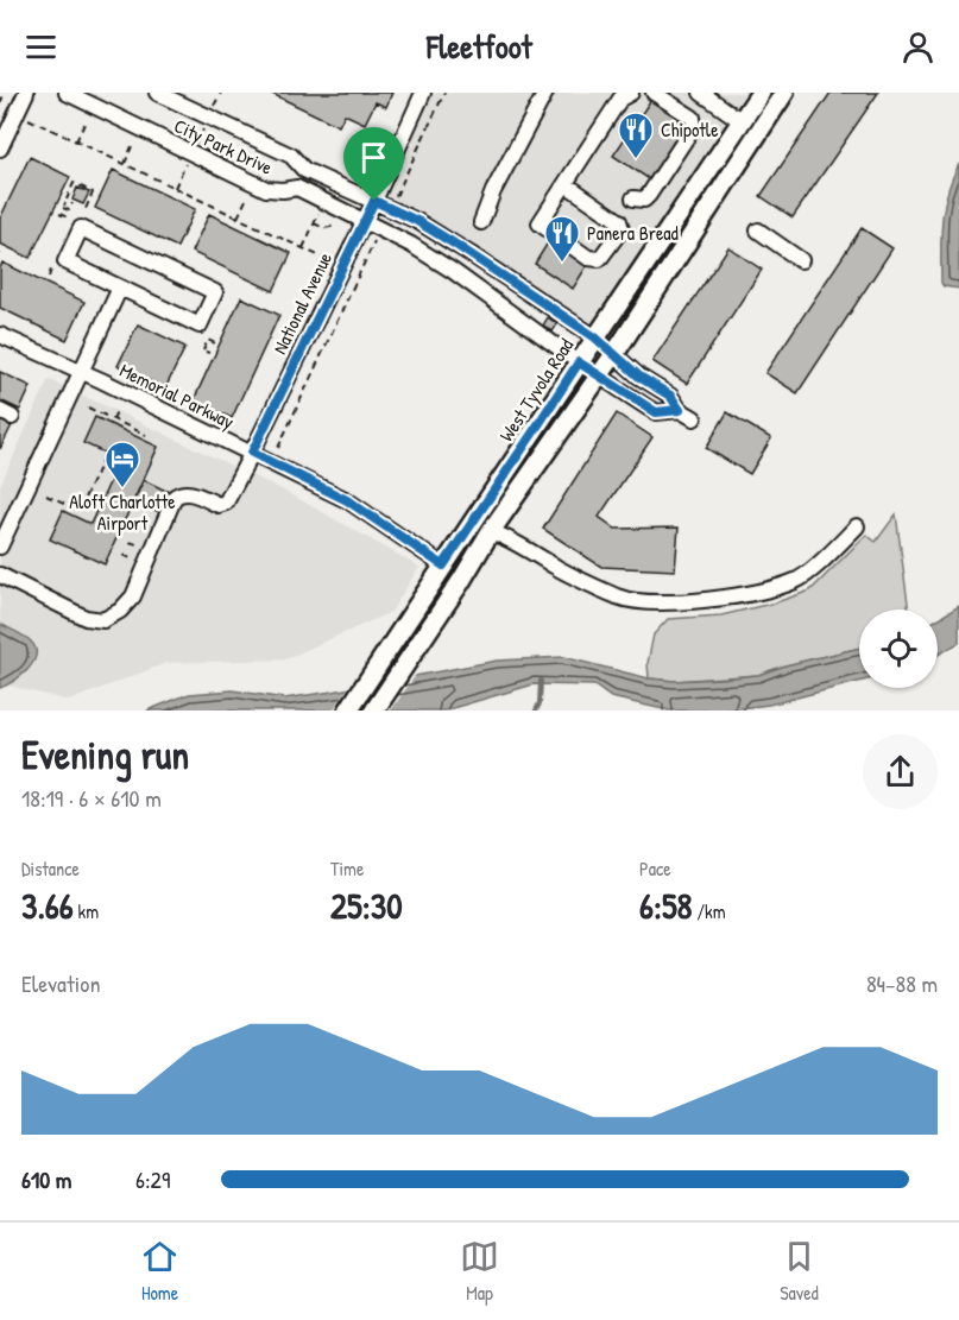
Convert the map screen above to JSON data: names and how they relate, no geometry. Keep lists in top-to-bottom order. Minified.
{"streets":{"main road":["West Tyvola Road"],"street":["City Park Drive","National Avenue","Memorial Parkway"]},"crossings":[["City Park Drive","National Avenue"],["City Park Drive","West Tyvola Road"],["National Avenue","Memorial Parkway"],["West Tyvola Road","Memorial Parkway"]],"places":{"restaurant":["Chipotle","Panera Bread"],"hotel":["Aloft Charlotte Airport"]},"page":{"header":"Fleetfoot","heading":["Evening run","18:19 · 6 × 610 m"],"stats":[["Distance","3.66 km"],["Time","25:30"],["Pace","6:58 /km"]],"chart":["Elevation","84–88 m"],"list":[{"name":"610 m","note":"6:29"}],"tabs":["Home","Map","Saved"]}}
